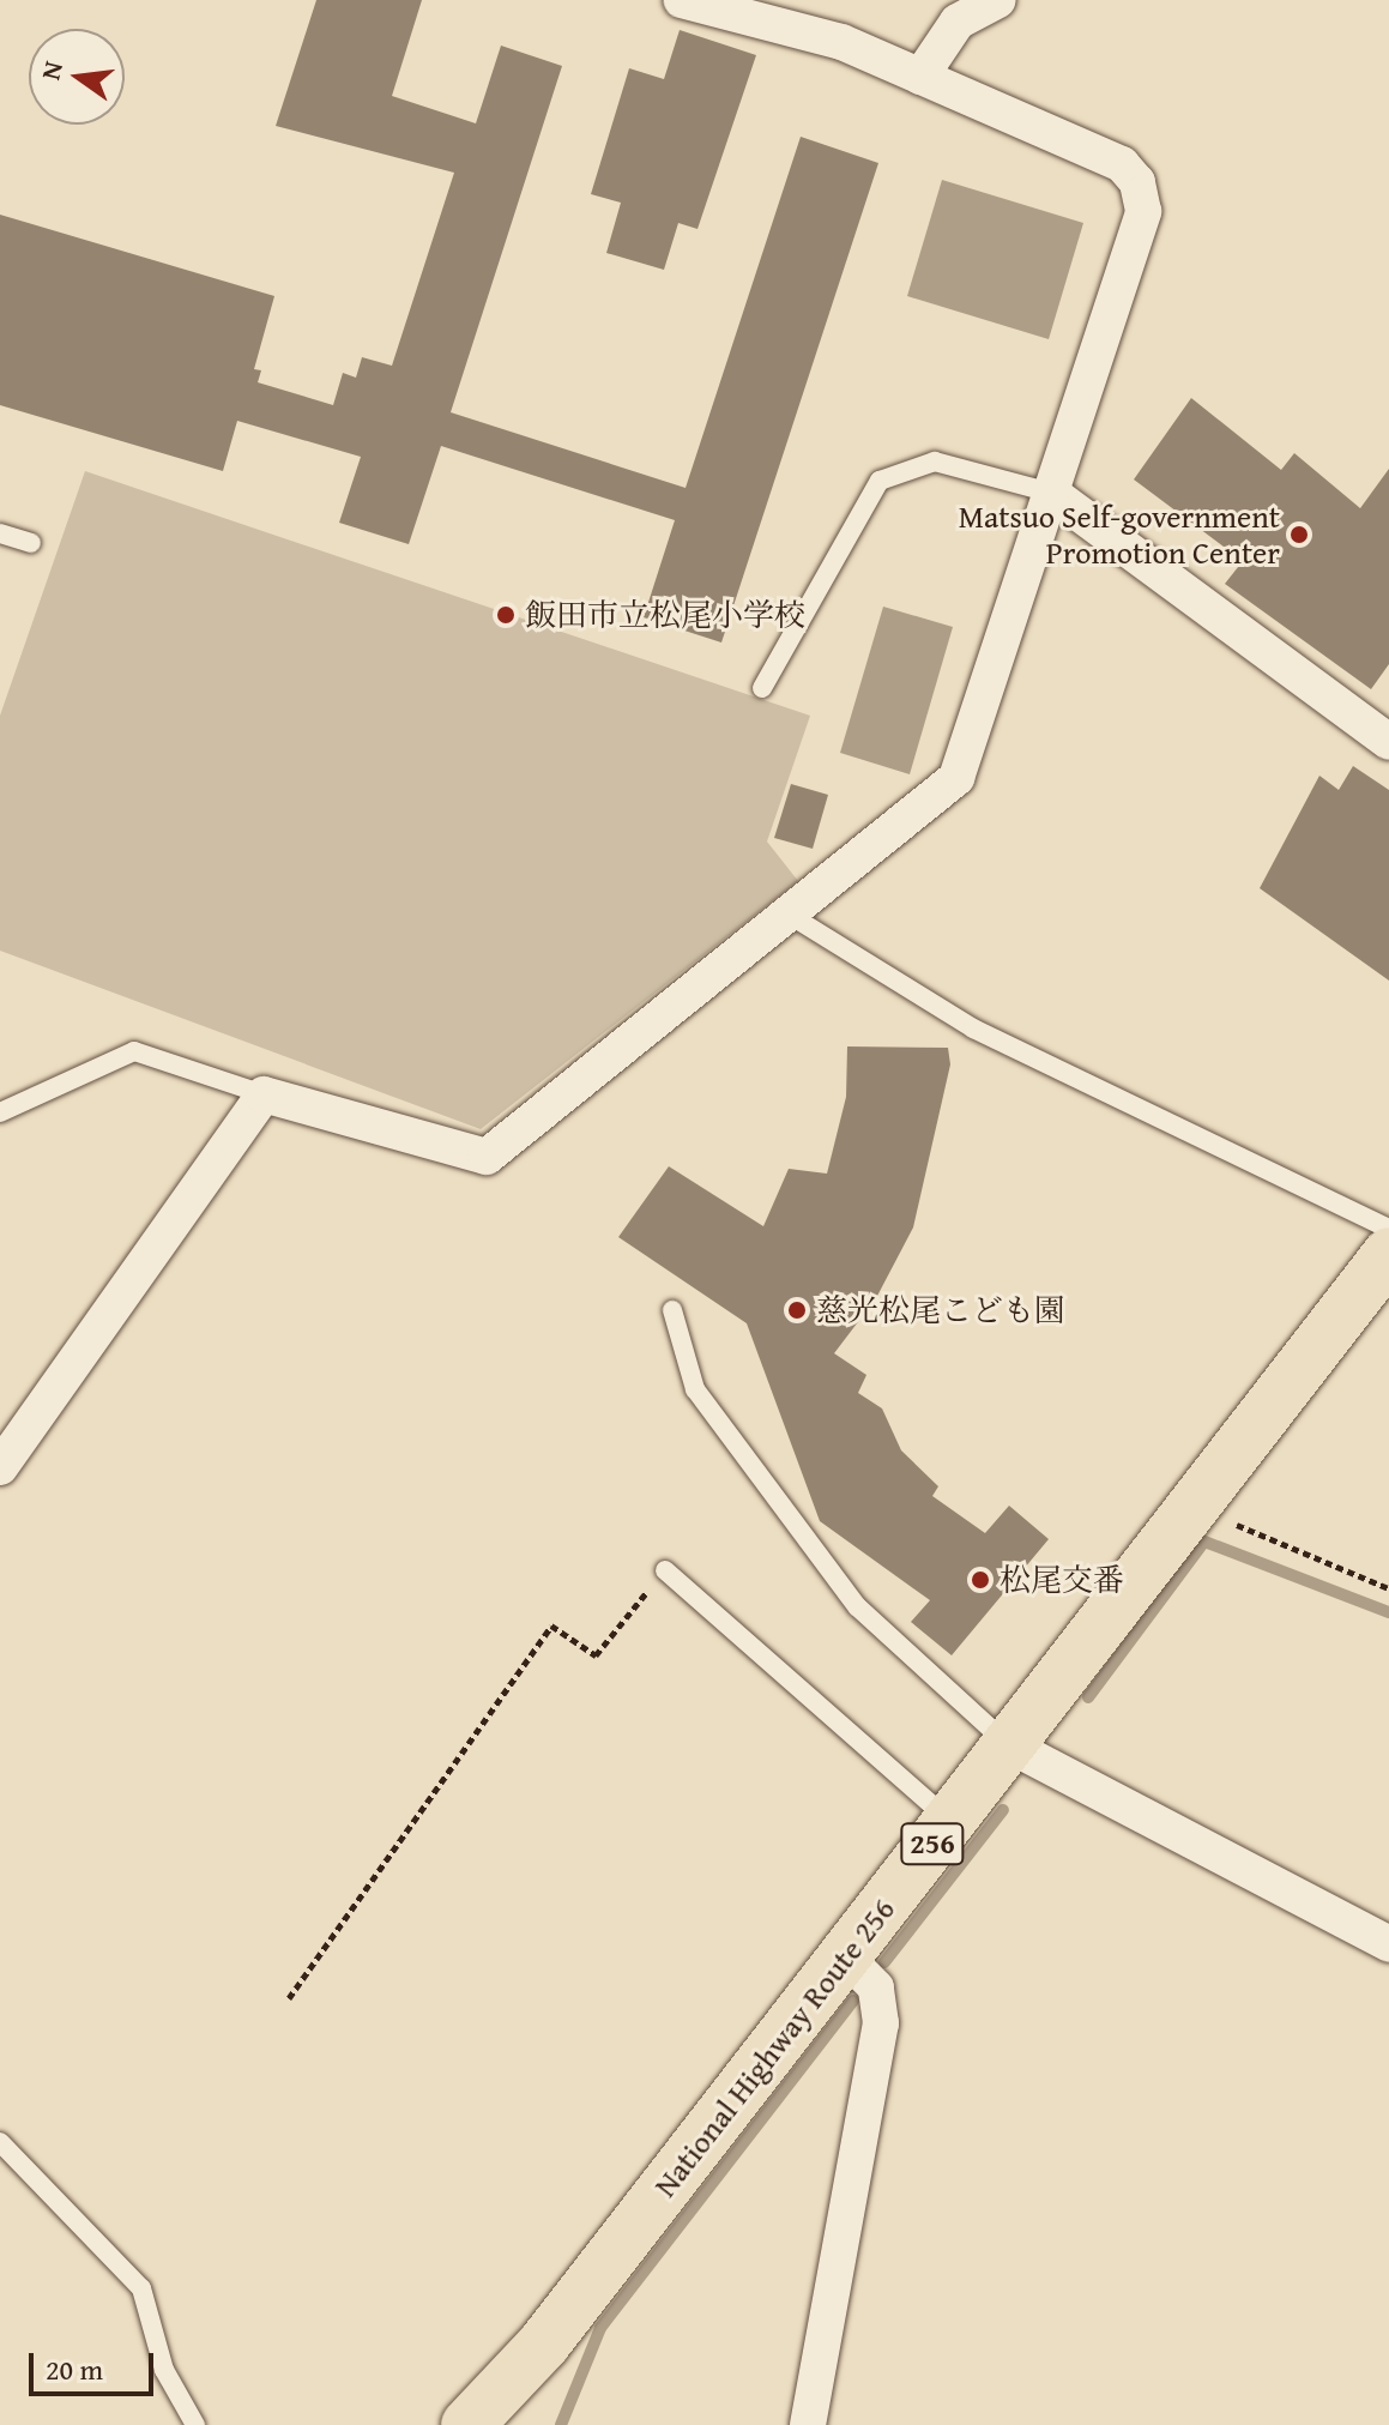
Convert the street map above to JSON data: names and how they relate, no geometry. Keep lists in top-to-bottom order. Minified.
{"streets":{"highway":["256","National Highway Route 256"]},"places":["Matsuo Self-government Promotion Center","飯田市立松尾小学校","慈光松尾こども園","松尾交番"],"scale_bar":"20 m","north":"left"}
